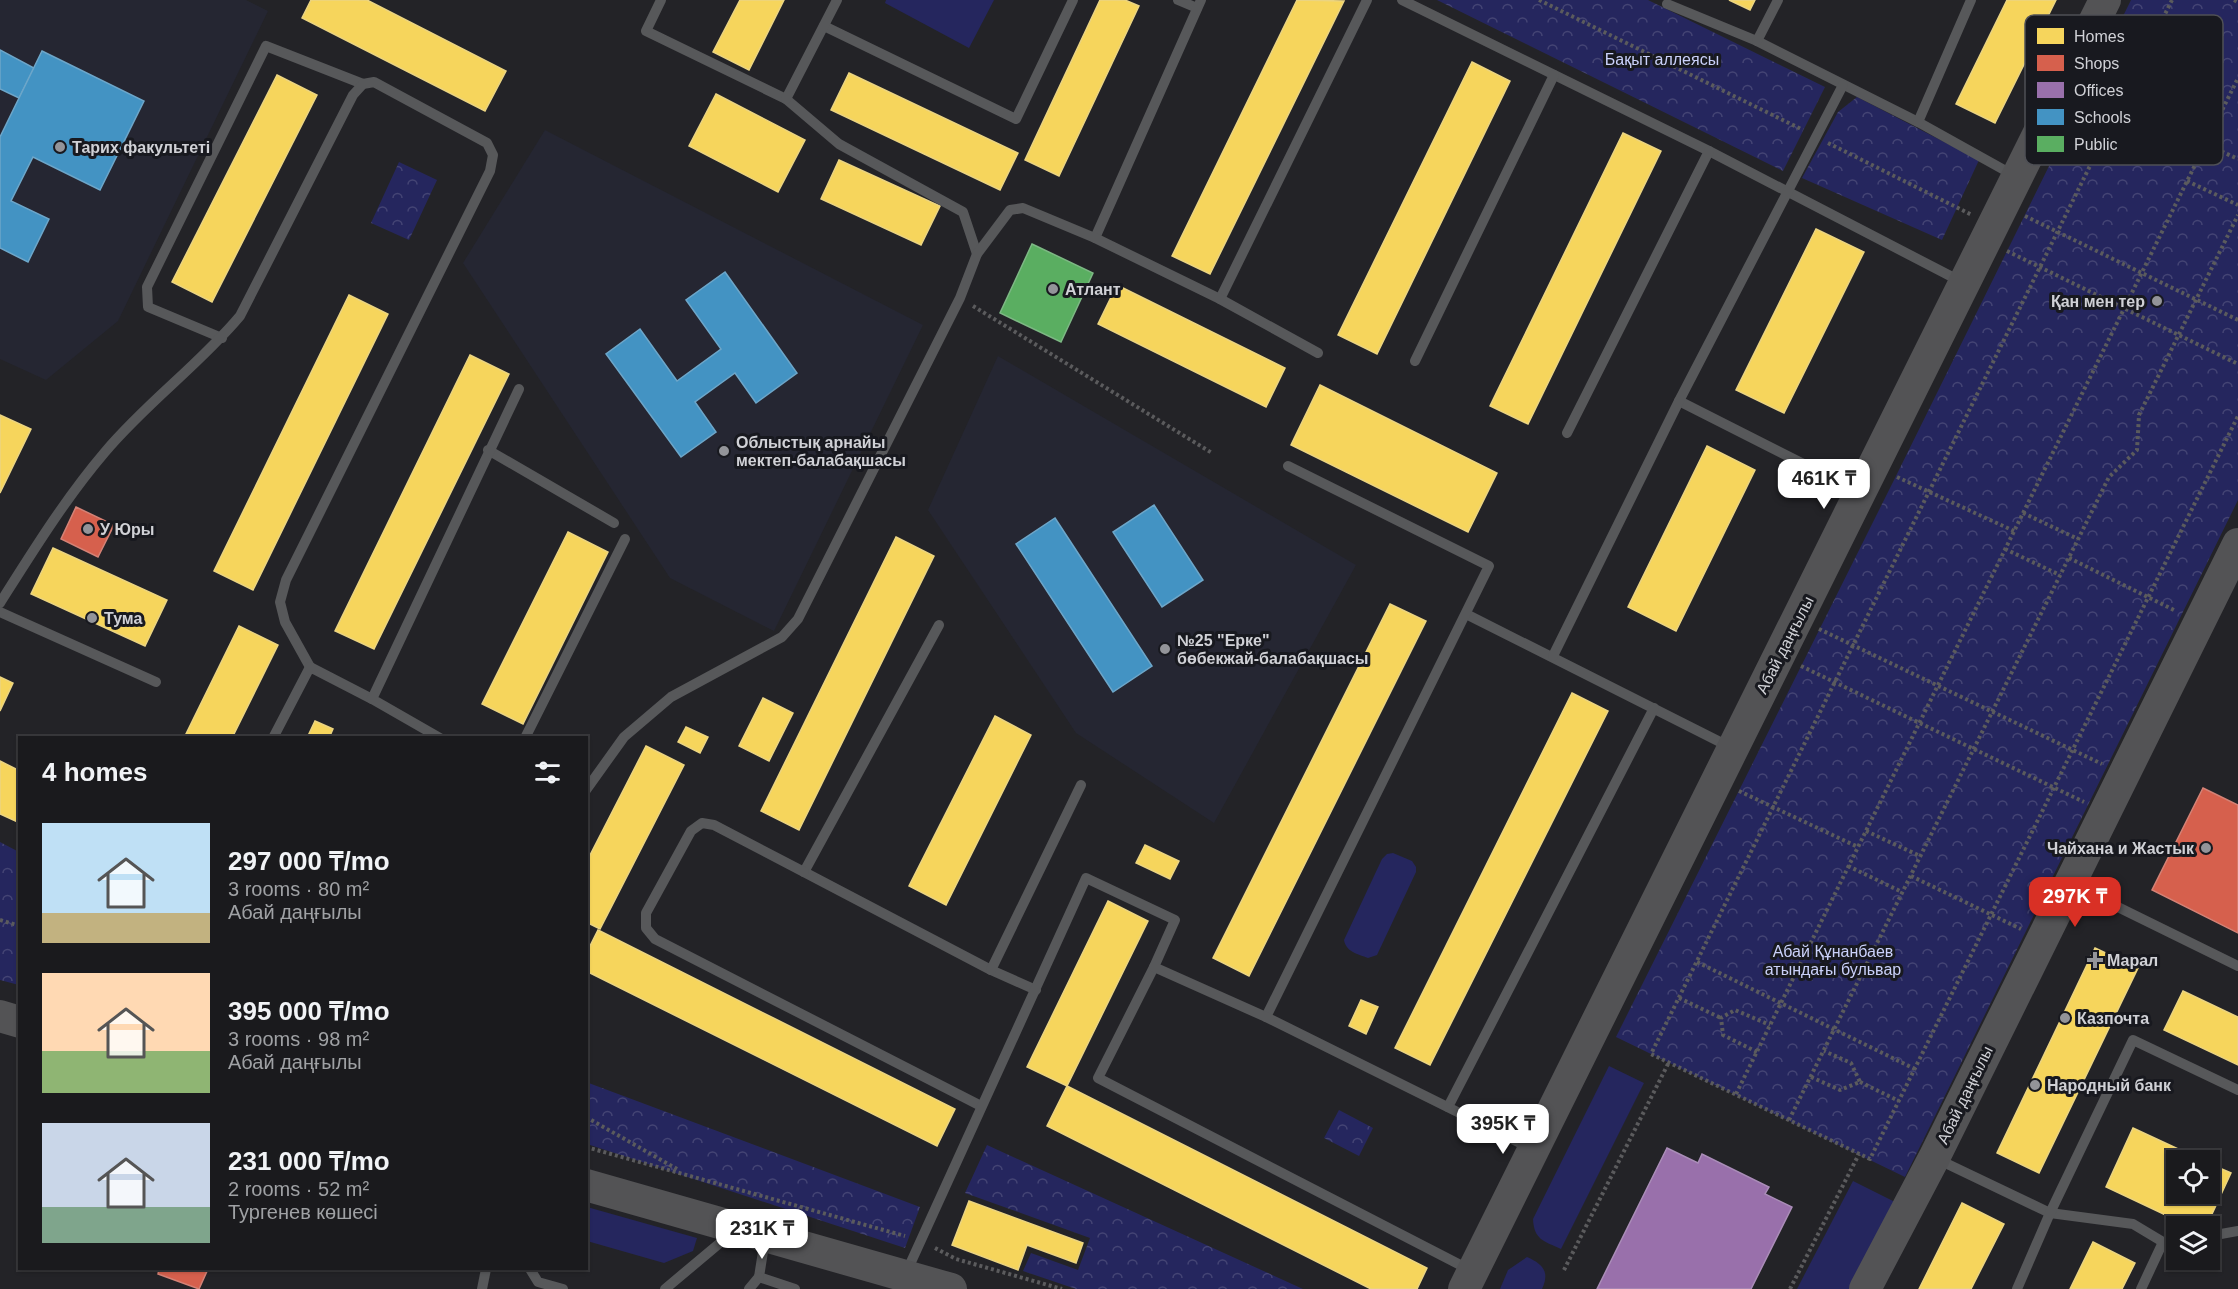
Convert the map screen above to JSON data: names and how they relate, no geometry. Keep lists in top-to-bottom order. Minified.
{"streets":{"main road":["Абай даңғылы"]},"parks":["Бақыт аллеясы","Абай Құнанбаев атындағы бульвар"],"places":{"other":["Тарих факультеті","Атлант","Қан мен тер","Облыстық арнайы мектеп-балабақшасы","У Юры","Тума","№25 \"Ерке\" бөбекжай-балабақшасы","Чайхана и Жастык","Казпочта","Народный банк"],"health":["Марал"]},"legend":["Homes","Shops","Offices","Schools","Public"],"page":{"price":["461K ₸","297K ₸","395K ₸","231K ₸"],"heading":"4 homes","list":[{"name":"297 000 ₸/mo","note":"3 rooms · 80 m² · Абай даңғылы"},{"name":"395 000 ₸/mo","note":"3 rooms · 98 m² · Абай даңғылы"},{"name":"231 000 ₸/mo","note":"2 rooms · 52 m² · Тургенев көшесі"}]}}
